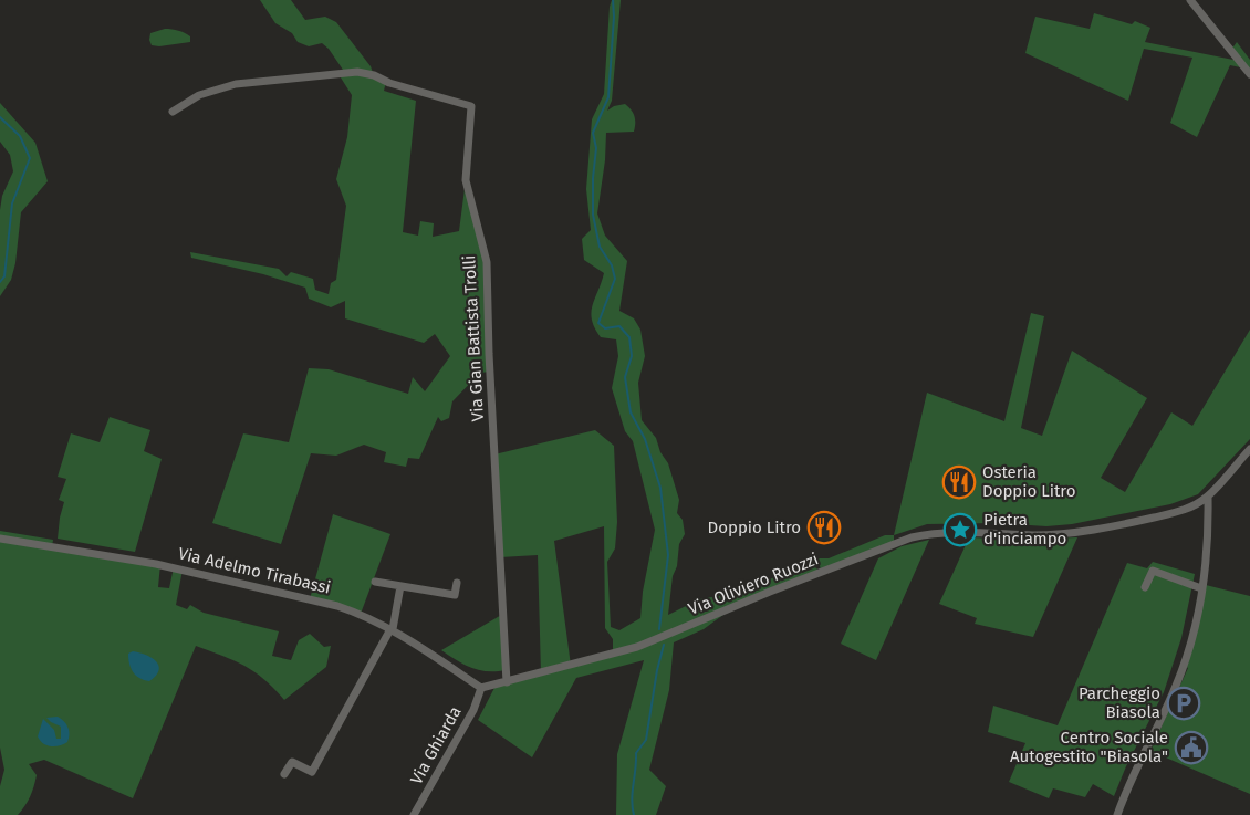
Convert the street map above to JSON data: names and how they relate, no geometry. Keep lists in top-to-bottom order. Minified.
{"streets":{"street":["Via Gian Battista Trolli","Via Adelmo Tirabassi","Via Oliviero Ruozzi","Via Ghiarda"]},"crossings":[["Via Gian Battista Trolli","Via Oliviero Ruozzi"],["Via Adelmo Tirabassi","Via Oliviero Ruozzi"],["Via Adelmo Tirabassi","Via Ghiarda"],["Via Oliviero Ruozzi","Via Ghiarda"]],"places":{"restaurant":["Osteria Doppio Litro","Doppio Litro"],"place":["Pietra d'inciampo"],"parking":["Parcheggio Biasola"],"public building":["Centro Sociale Autogestito \"Biasola\""]}}
